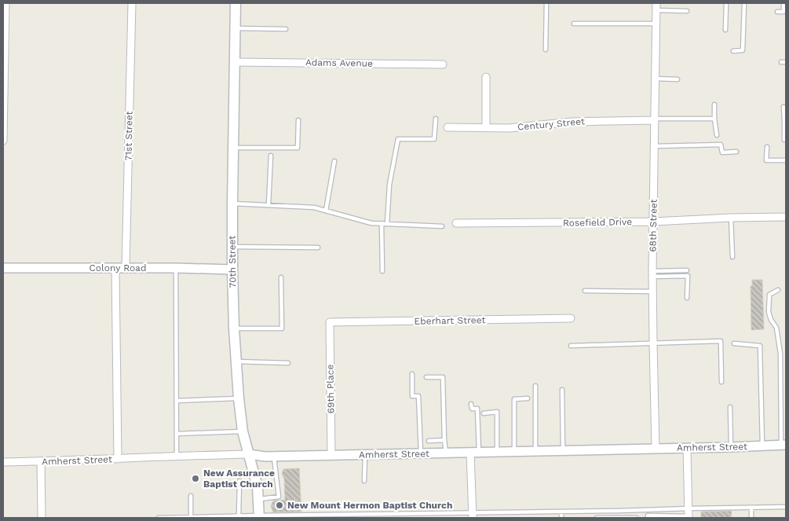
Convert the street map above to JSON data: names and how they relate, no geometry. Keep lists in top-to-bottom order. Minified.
{"streets":{"main road":["70th Street"],"street":["Adams Avenue","Century Street","71st Street","Rosefield Drive","68th Street","Colony Road","Eberhart Street","69th Place","Amherst Street"]},"crossings":[["Adams Avenue","70th Street"],["Century Street","68th Street"],["71st Street","Colony Road"],["Rosefield Drive","68th Street"],["68th Street","Amherst Street"],["70th Street","Colony Road"],["70th Street","Amherst Street"],["Eberhart Street","69th Place"],["69th Place","Amherst Street"]],"places":["New Assurance Baptist Church","New Mount Hermon Baptist Church"]}
